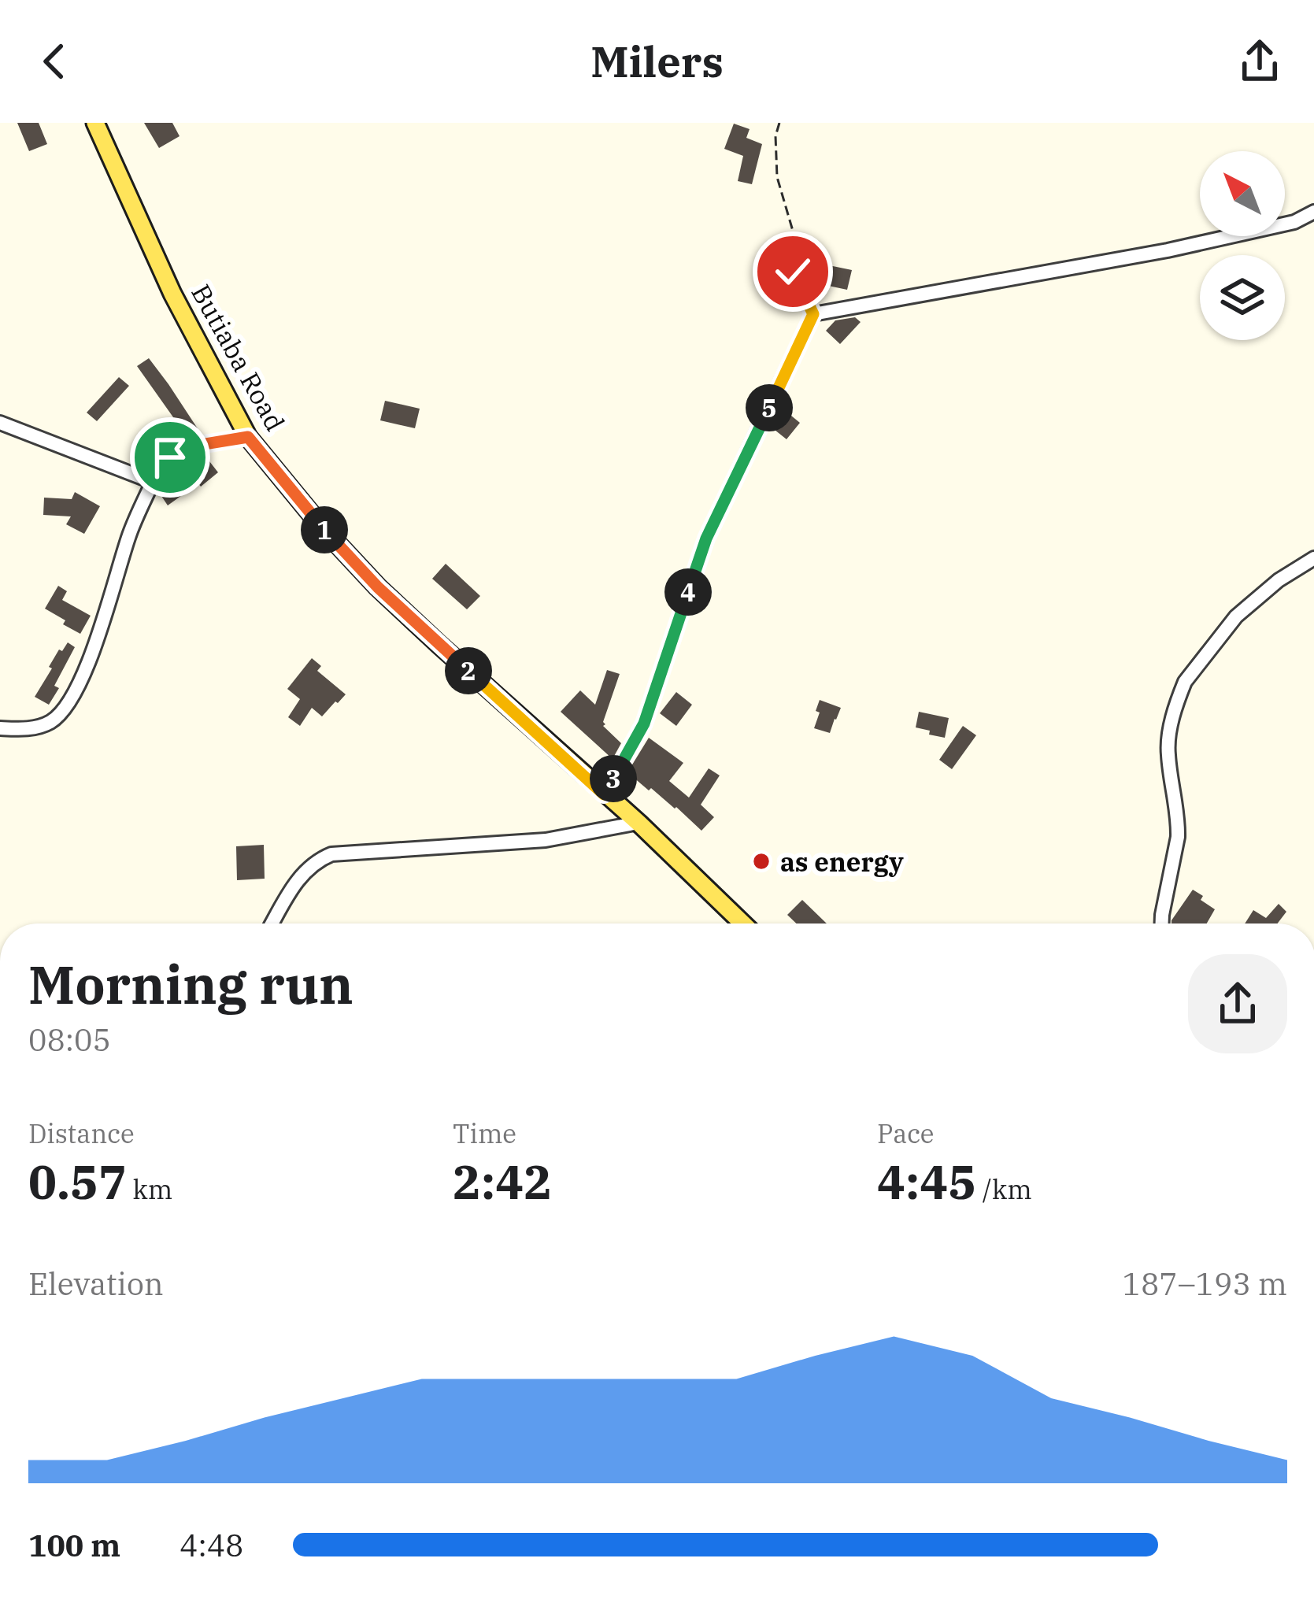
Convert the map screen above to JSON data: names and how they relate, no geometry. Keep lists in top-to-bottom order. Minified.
{"streets":{"main road":["Butiaba Road"]},"places":["as energy"],"north":"top left","page":{"header":"Milers","pins":["5","1","4","2","3"],"heading":["Morning run","08:05"],"stats":[["Distance","0.57 km"],["Time","2:42"],["Pace","4:45 /km"]],"chart":["Elevation","187–193 m"],"list":[{"name":"100 m","note":"4:48"}]}}
